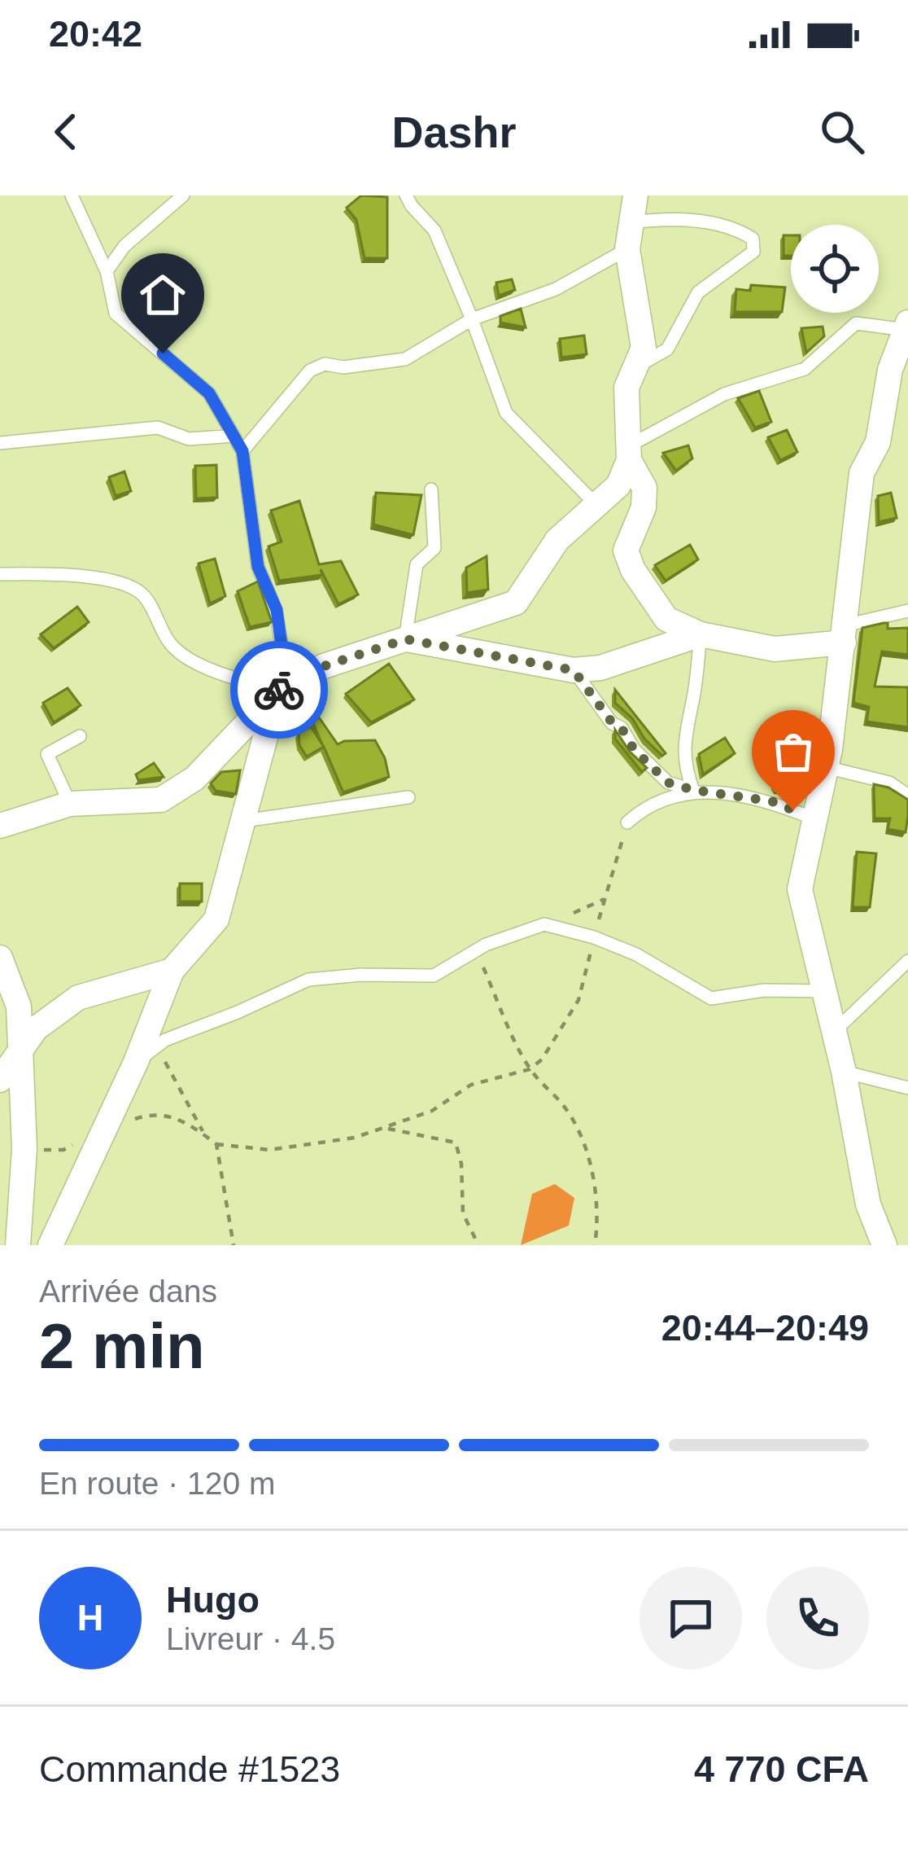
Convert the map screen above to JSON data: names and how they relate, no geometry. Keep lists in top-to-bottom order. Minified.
{"page":{"status":"20:42","header":"Dashr","heading":["2 min","Arrivée dans","20:44–20:49"],"panel":["Hugo","Livreur · 4.5","Commande #1523","4 770 CFA"],"bar":"En route · 120 m","round":"H"}}
